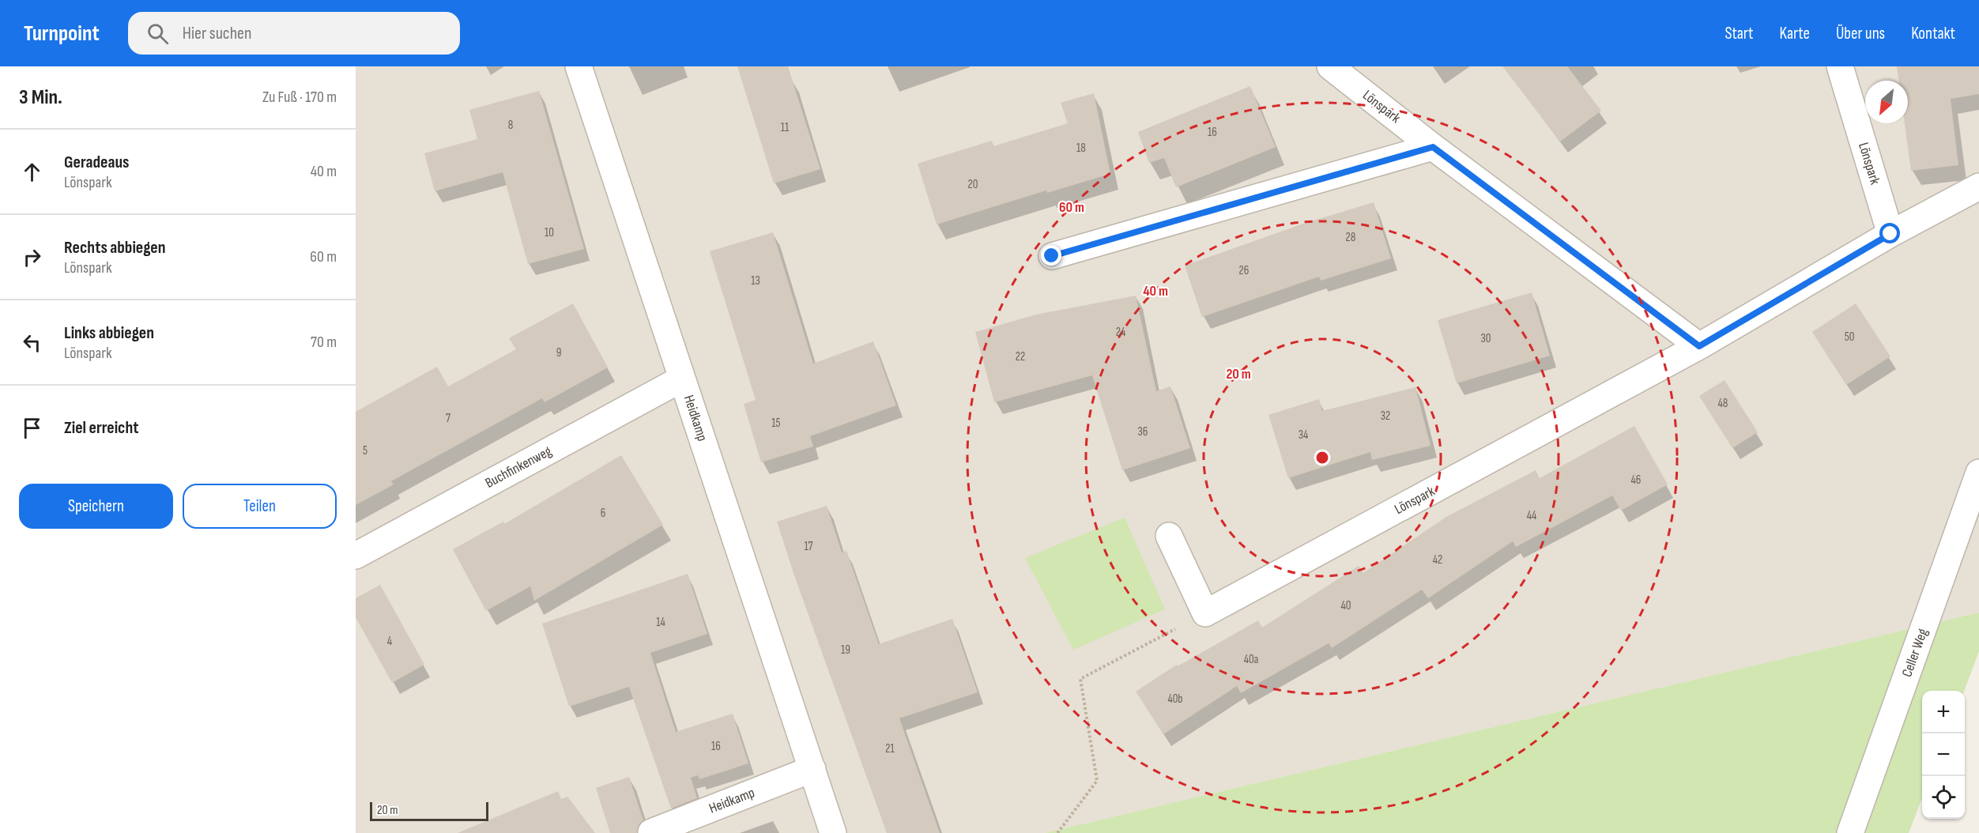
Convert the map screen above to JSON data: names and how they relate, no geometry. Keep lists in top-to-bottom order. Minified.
{"streets":{"street":["Lönspark","Heidkamp","Buchfinkenweg","Celler Weg"]},"crossings":[["Heidkamp","Buchfinkenweg"]],"house_numbers":["8","11","16","18","20","10","28","26","13","24","50","30","9","22","48","32","7","15","36","34","5","46","6","44","17","42","40","14","4","19","40a","40b","16","21"],"scale_bar":"20 m","north":"bottom left","page":{"header":"Turnpoint","search":"Hier suchen","nav":["Start","Karte","Über uns","Kontakt"],"heading":["3 Min.","Zu Fuß · 170 m"],"list":[["Geradeaus","Lönspark","40 m"],["Rechts abbiegen","Lönspark","60 m"],["Links abbiegen","Lönspark","70 m"],"Ziel erreicht"],"buttons":["Speichern","Teilen"],"map_buttons":["+","−"],"scale":"20 m"},"rings":["60 m","40 m","20 m"]}
